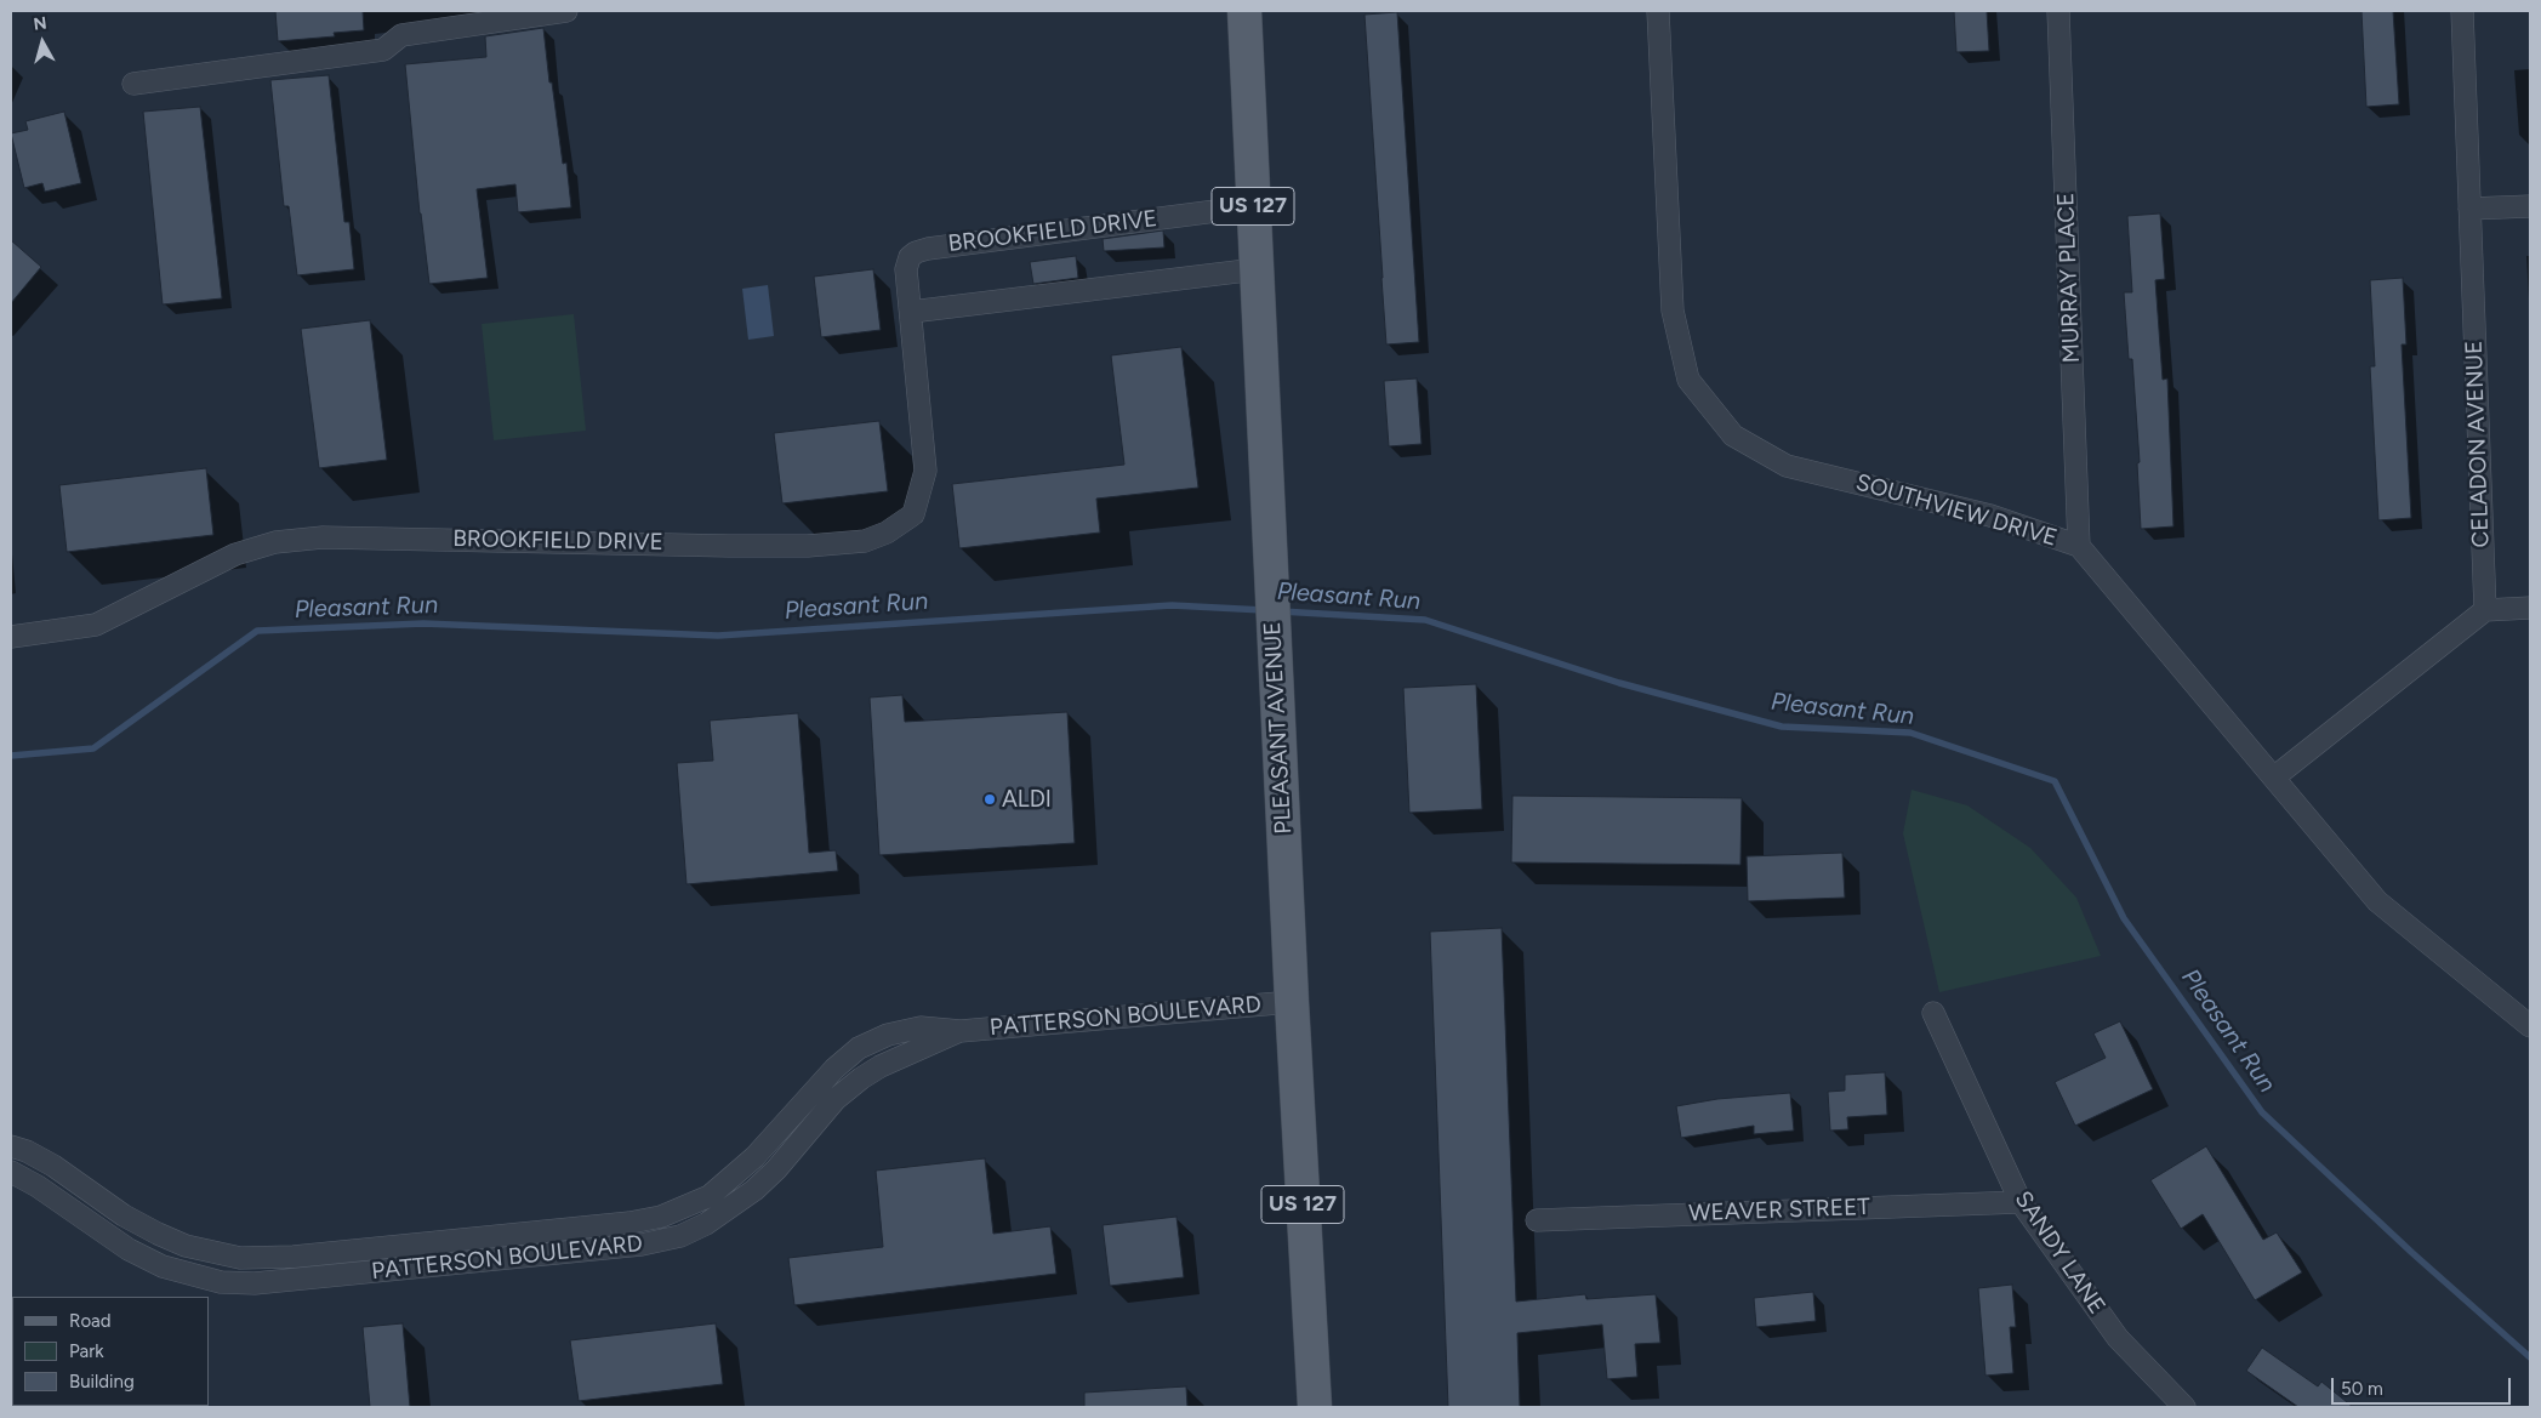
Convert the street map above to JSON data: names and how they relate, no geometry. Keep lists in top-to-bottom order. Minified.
{"streets":{"main road":["US 127","PLEASANT AVENUE"],"street":["BROOKFIELD DRIVE","MURRAY PLACE","CELADON AVENUE","SOUTHVIEW DRIVE","PATTERSON BOULEVARD","WEAVER STREET","SANDY LANE"]},"crossings":[["BROOKFIELD DRIVE","PLEASANT AVENUE"],["MURRAY PLACE","SOUTHVIEW DRIVE"],["PLEASANT AVENUE","PATTERSON BOULEVARD"],["WEAVER STREET","SANDY LANE"]],"water":["Pleasant Run"],"places":["ALDI"],"legend":["Road","Park","Building"],"scale_bar":"50 m","north":"top"}
